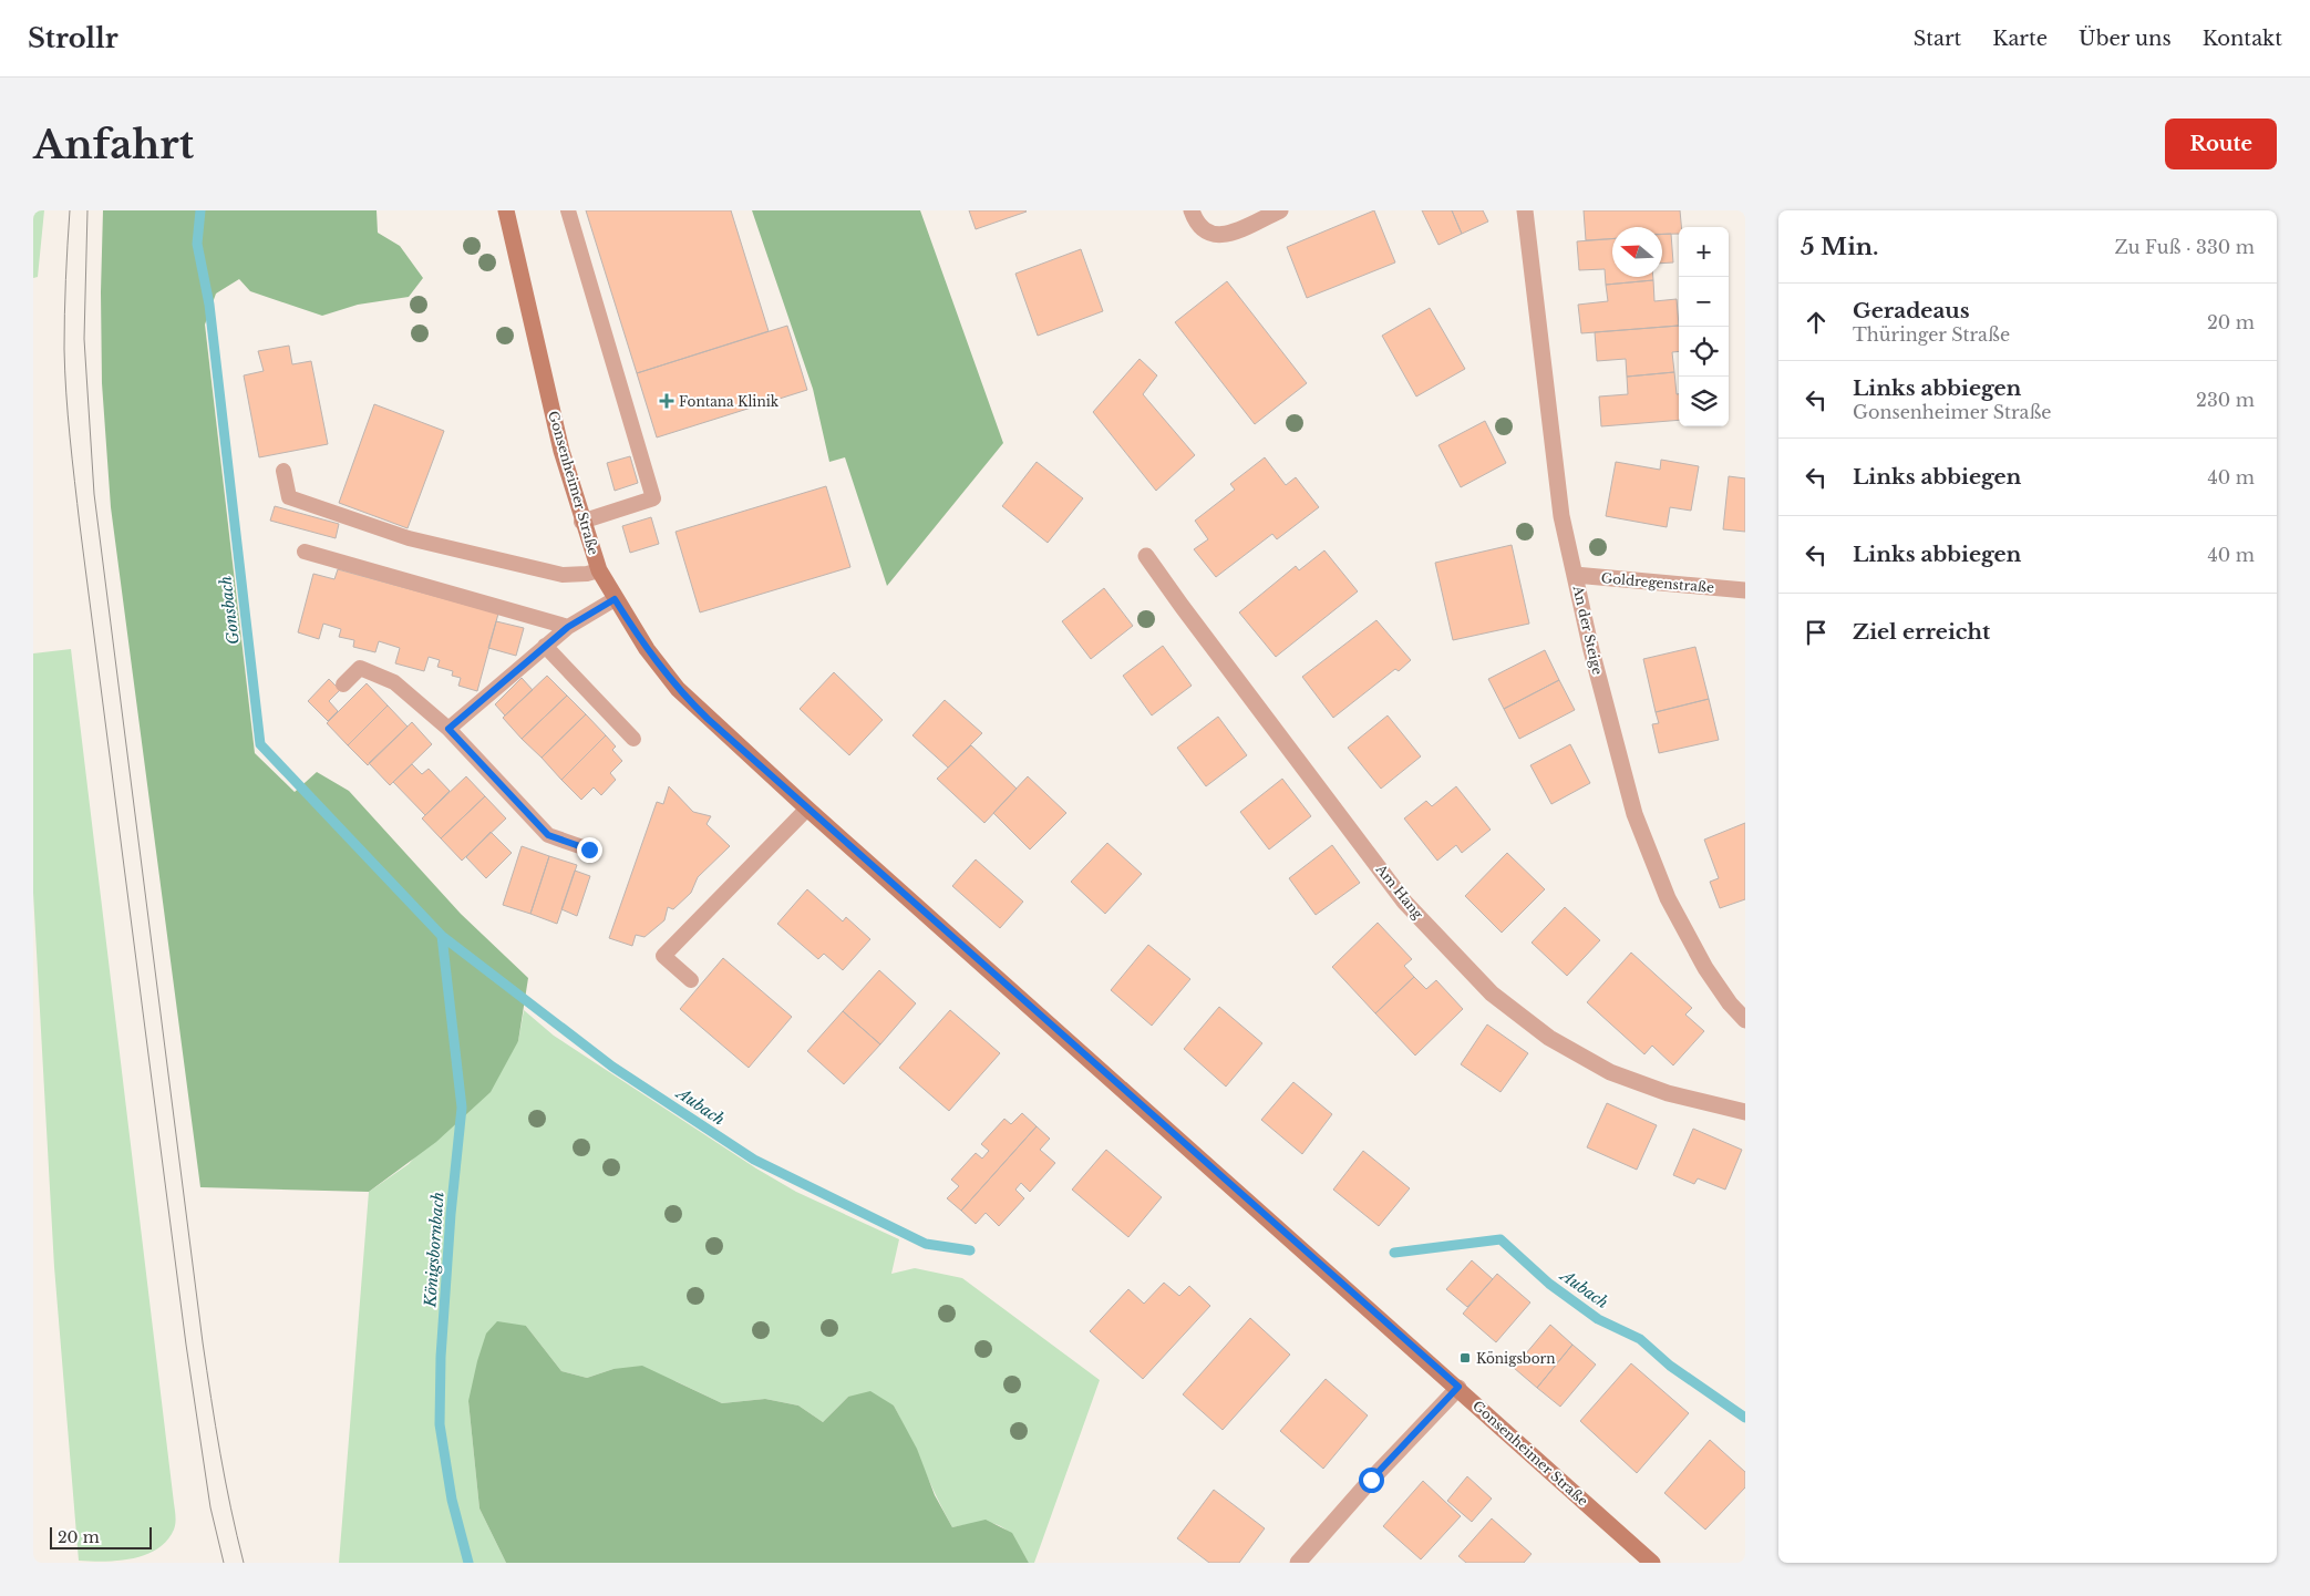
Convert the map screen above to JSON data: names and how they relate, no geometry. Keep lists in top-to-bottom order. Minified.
{"streets":{"main road":["Gonsenheimer Straße"],"street":["Goldregenstraße","An der Steige","Am Hang"]},"crossings":[["Goldregenstraße","An der Steige"]],"water":["Gonsbach","Aubach","Königsbornbach"],"places":{"health":["Fontana Klinik"],"transit":["Königsborn"]},"scale_bar":"20 m","north":"left","page":{"header":"Strollr","nav":["Start","Karte","Über uns","Kontakt"],"buttons":"Route","title":"Anfahrt","heading":["5 Min.","Zu Fuß · 330 m"],"map_buttons":["+","−"],"list":[["Geradeaus","Thüringer Straße","20 m"],["Links abbiegen","Gonsenheimer Straße","230 m"],["Links abbiegen","40 m"],["Links abbiegen","40 m"],"Ziel erreicht"],"scale":"20 m"}}
